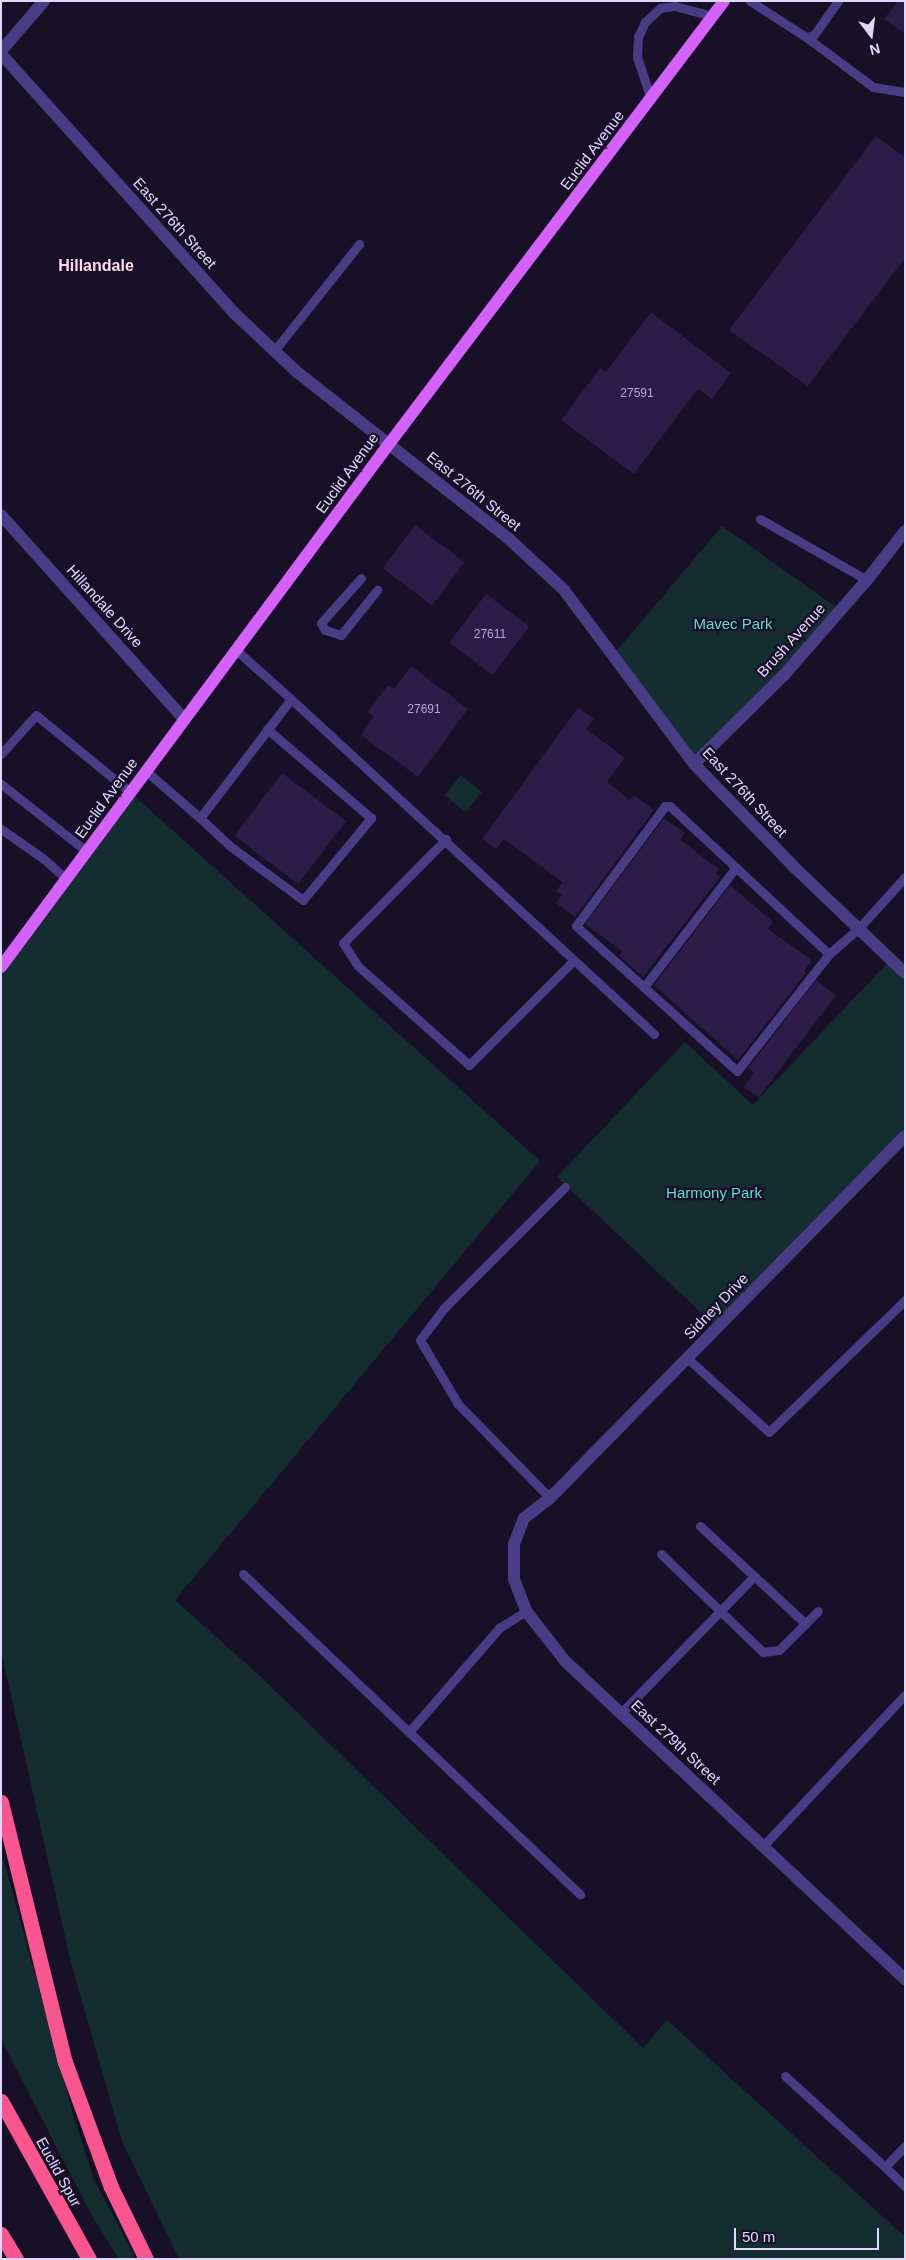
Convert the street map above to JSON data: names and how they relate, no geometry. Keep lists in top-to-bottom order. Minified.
{"streets":{"highway":["Euclid Spur"],"main road":["Euclid Avenue"],"street":["East 276th Street","Hillandale Drive","Brush Avenue","Sidney Drive","East 279th Street"]},"crossings":[["Euclid Avenue","East 276th Street"],["Euclid Avenue","Hillandale Drive"],["East 276th Street","Brush Avenue"],["Sidney Drive","East 279th Street"]],"districts":["Hillandale"],"parks":["Mavec Park","Harmony Park"],"house_numbers":["27591","27611","27691"],"scale_bar":"50 m","north":"bottom"}
